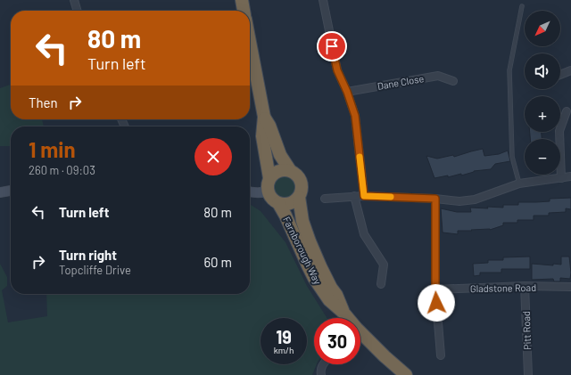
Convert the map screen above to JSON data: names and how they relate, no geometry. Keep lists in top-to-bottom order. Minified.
{"streets":{"highway":["Farnborough Way"],"street":["Dane Close","Gladstone Road","Pitt Road"]},"crossings":[["Gladstone Road","Pitt Road"]],"north":"bottom left","page":{"map_buttons":["+","−"],"turn":["80 m","Turn left"],"then":"Then","heading":["1 min","260 m · 09:03"],"list":[{"name":"Turn left","value":"80 m"},{"name":"Turn right","note":"Topcliffe Drive","value":"60 m"}],"speed":"19 km/h","limit":"30"}}
